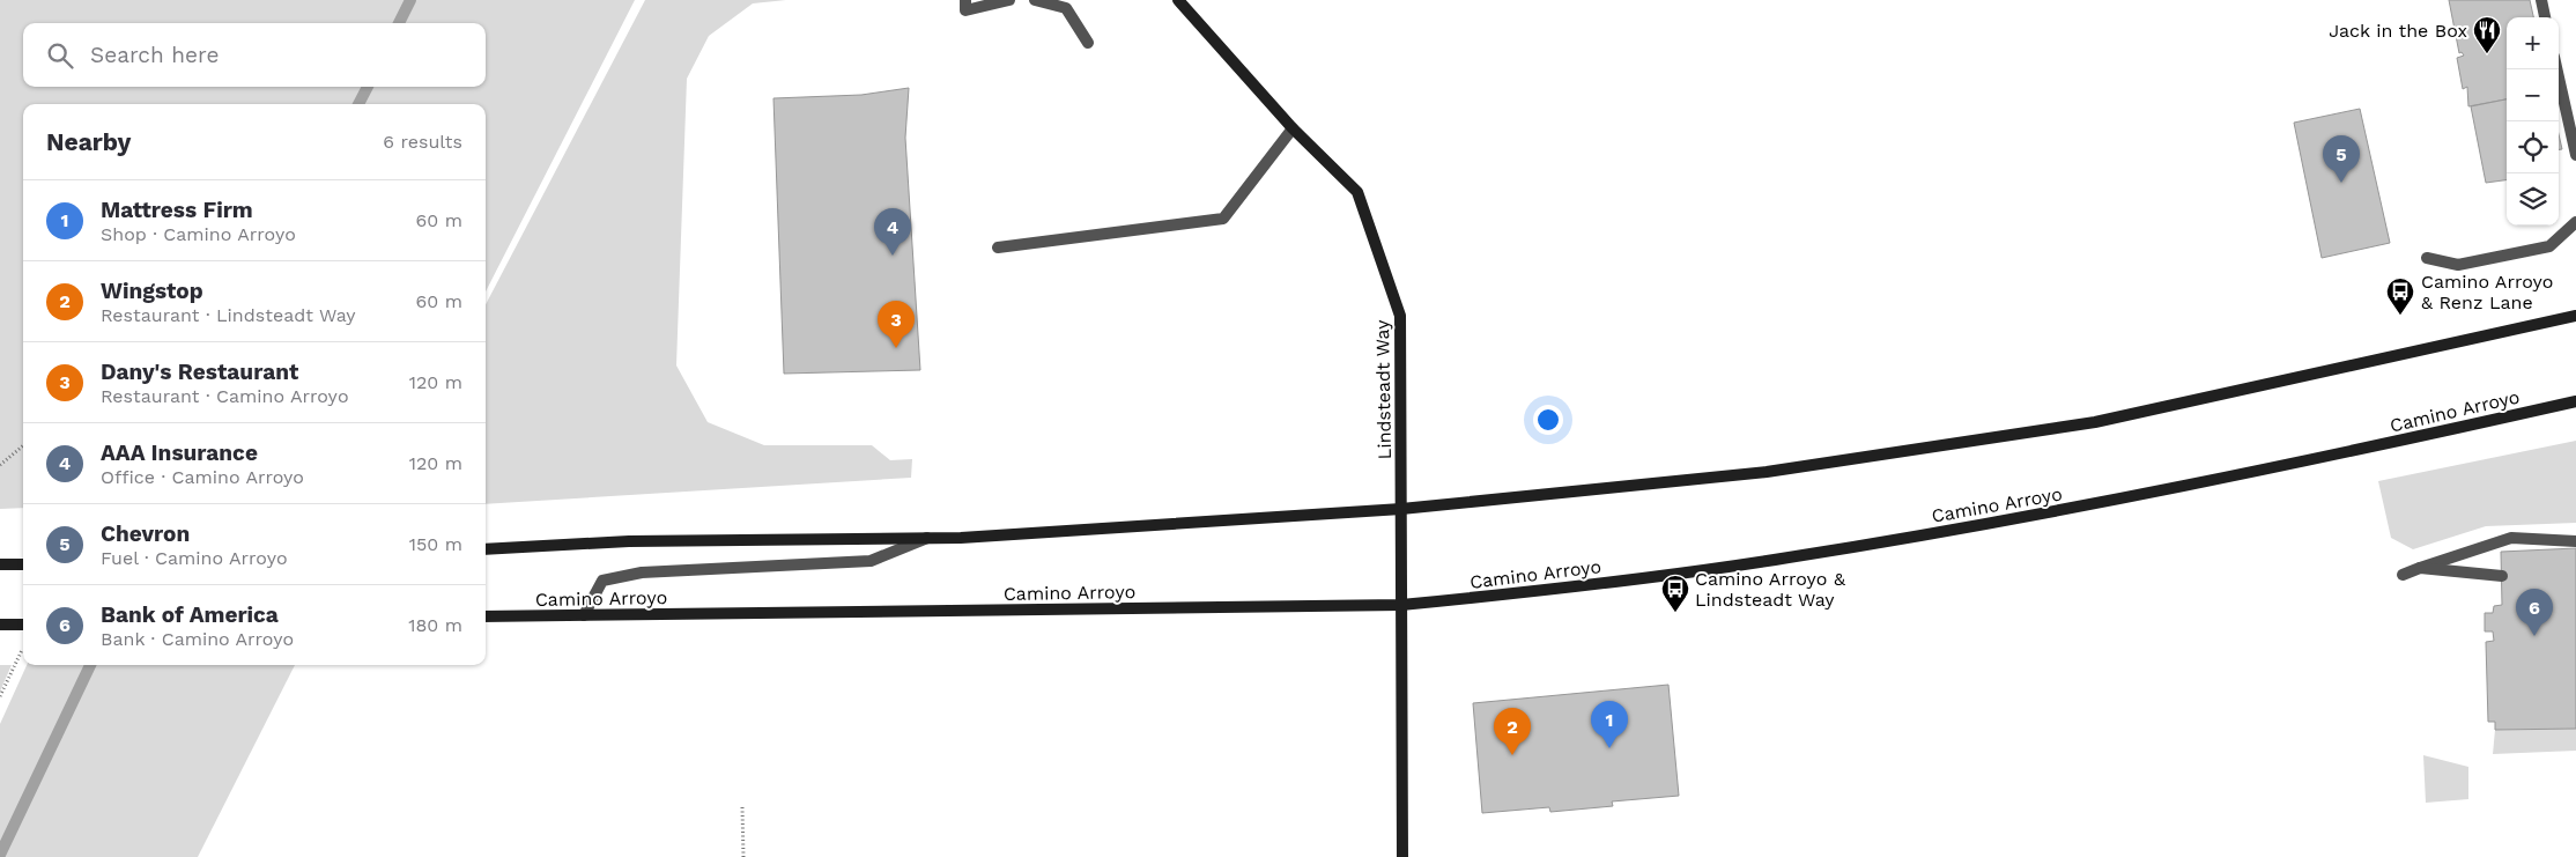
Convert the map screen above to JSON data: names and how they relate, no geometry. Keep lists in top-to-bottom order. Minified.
{"streets":{"street":["Lindsteadt Way","Camino Arroyo"]},"crossings":[["Lindsteadt Way","Camino Arroyo"]],"places":{"restaurant":["Jack in the Box"],"bus stop":["Camino Arroyo & Renz Lane","Camino Arroyo & Lindsteadt Way"]},"page":{"map_buttons":["+","−"],"search":"Search here","heading":["Nearby","6 results"],"pins":["5","4","3","6","1","2"],"list":[{"mark":"1","name":"Mattress Firm","note":"Shop · Camino Arroyo","value":"60 m"},{"mark":"2","name":"Wingstop","note":"Restaurant · Lindsteadt Way","value":"60 m"},{"mark":"3","name":"Dany's Restaurant","note":"Restaurant · Camino Arroyo","value":"120 m"},{"mark":"4","name":"AAA Insurance","note":"Office · Camino Arroyo","value":"120 m"},{"mark":"5","name":"Chevron","note":"Fuel · Camino Arroyo","value":"150 m"},{"mark":"6","name":"Bank of America","note":"Bank · Camino Arroyo","value":"180 m"}]}}
